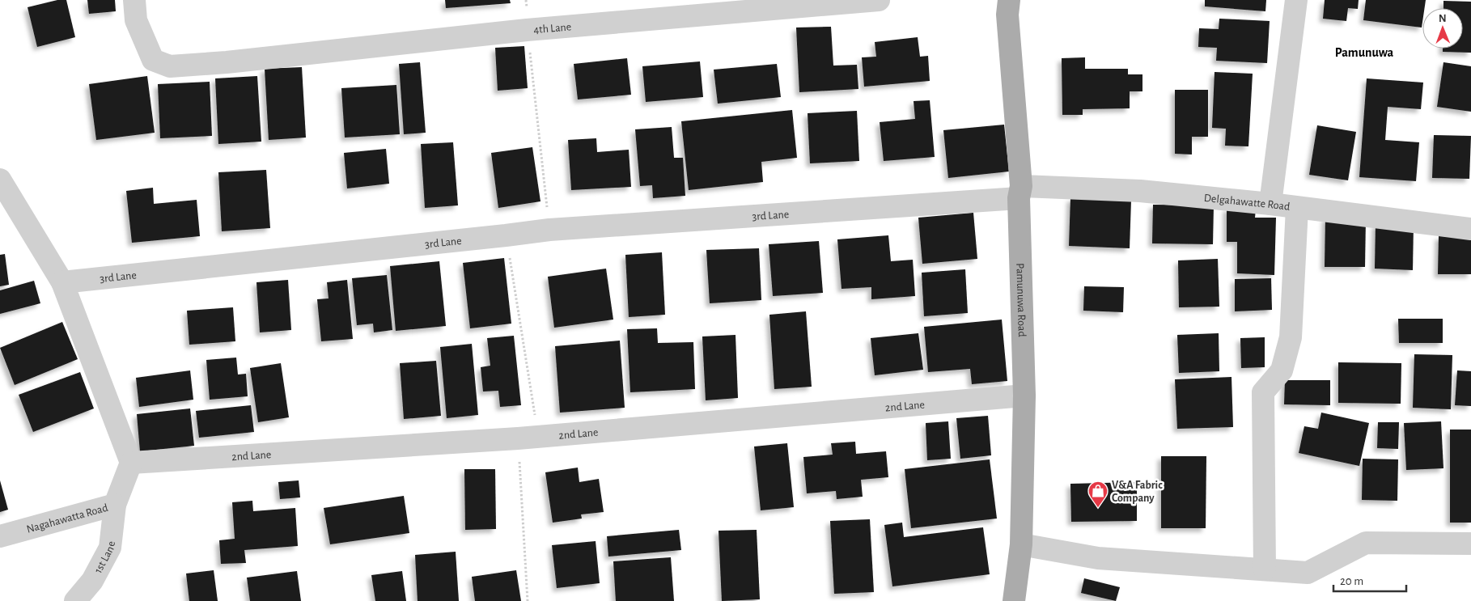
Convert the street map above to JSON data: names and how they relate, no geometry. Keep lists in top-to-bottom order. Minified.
{"streets":{"main road":["Pamunuwa Road"],"street":["4th Lane","Delgahawatte Road","3rd Lane","2nd Lane","Nagahawatta Road","1st Lane"]},"crossings":[["Delgahawatte Road","3rd Lane"],["Delgahawatte Road","Pamunuwa Road"],["3rd Lane","Pamunuwa Road"],["Pamunuwa Road","2nd Lane"],["2nd Lane","Nagahawatta Road"],["Nagahawatta Road","1st Lane"]],"districts":["Pamunuwa"],"places":{"shop":["V&A Fabric Company"]},"scale_bar":"20 m","north":"top"}
